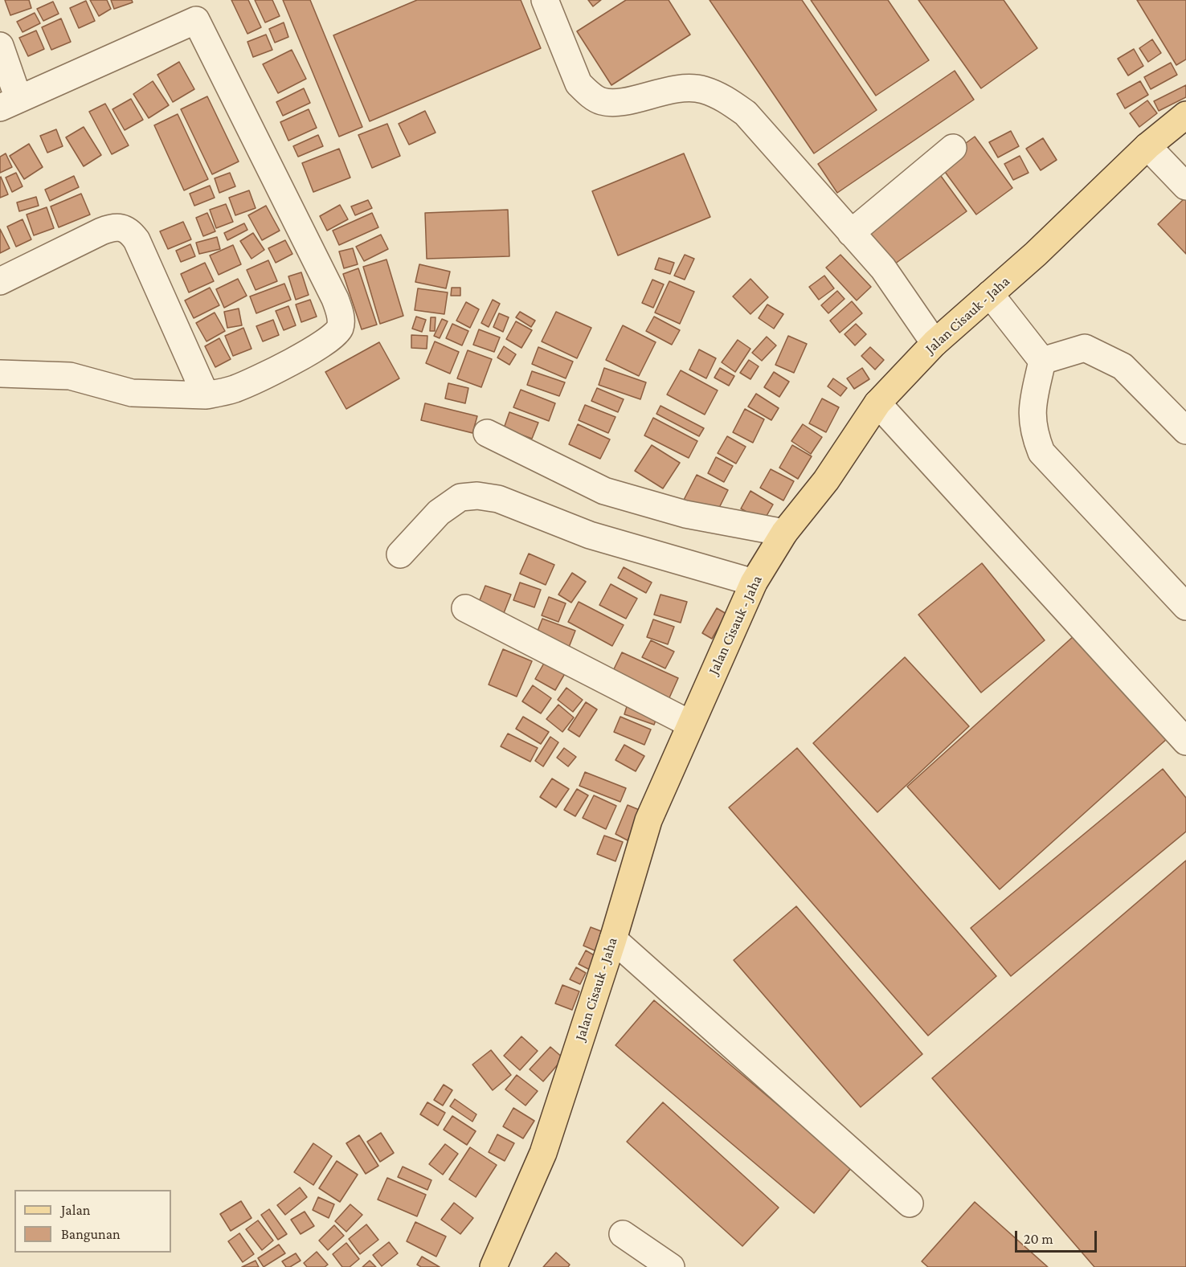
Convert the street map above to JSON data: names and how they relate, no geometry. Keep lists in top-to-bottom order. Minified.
{"streets":{"main road":["Jalan Cisauk - Jaha"]},"legend":["Jalan","Bangunan"],"scale_bar":"20 m"}
